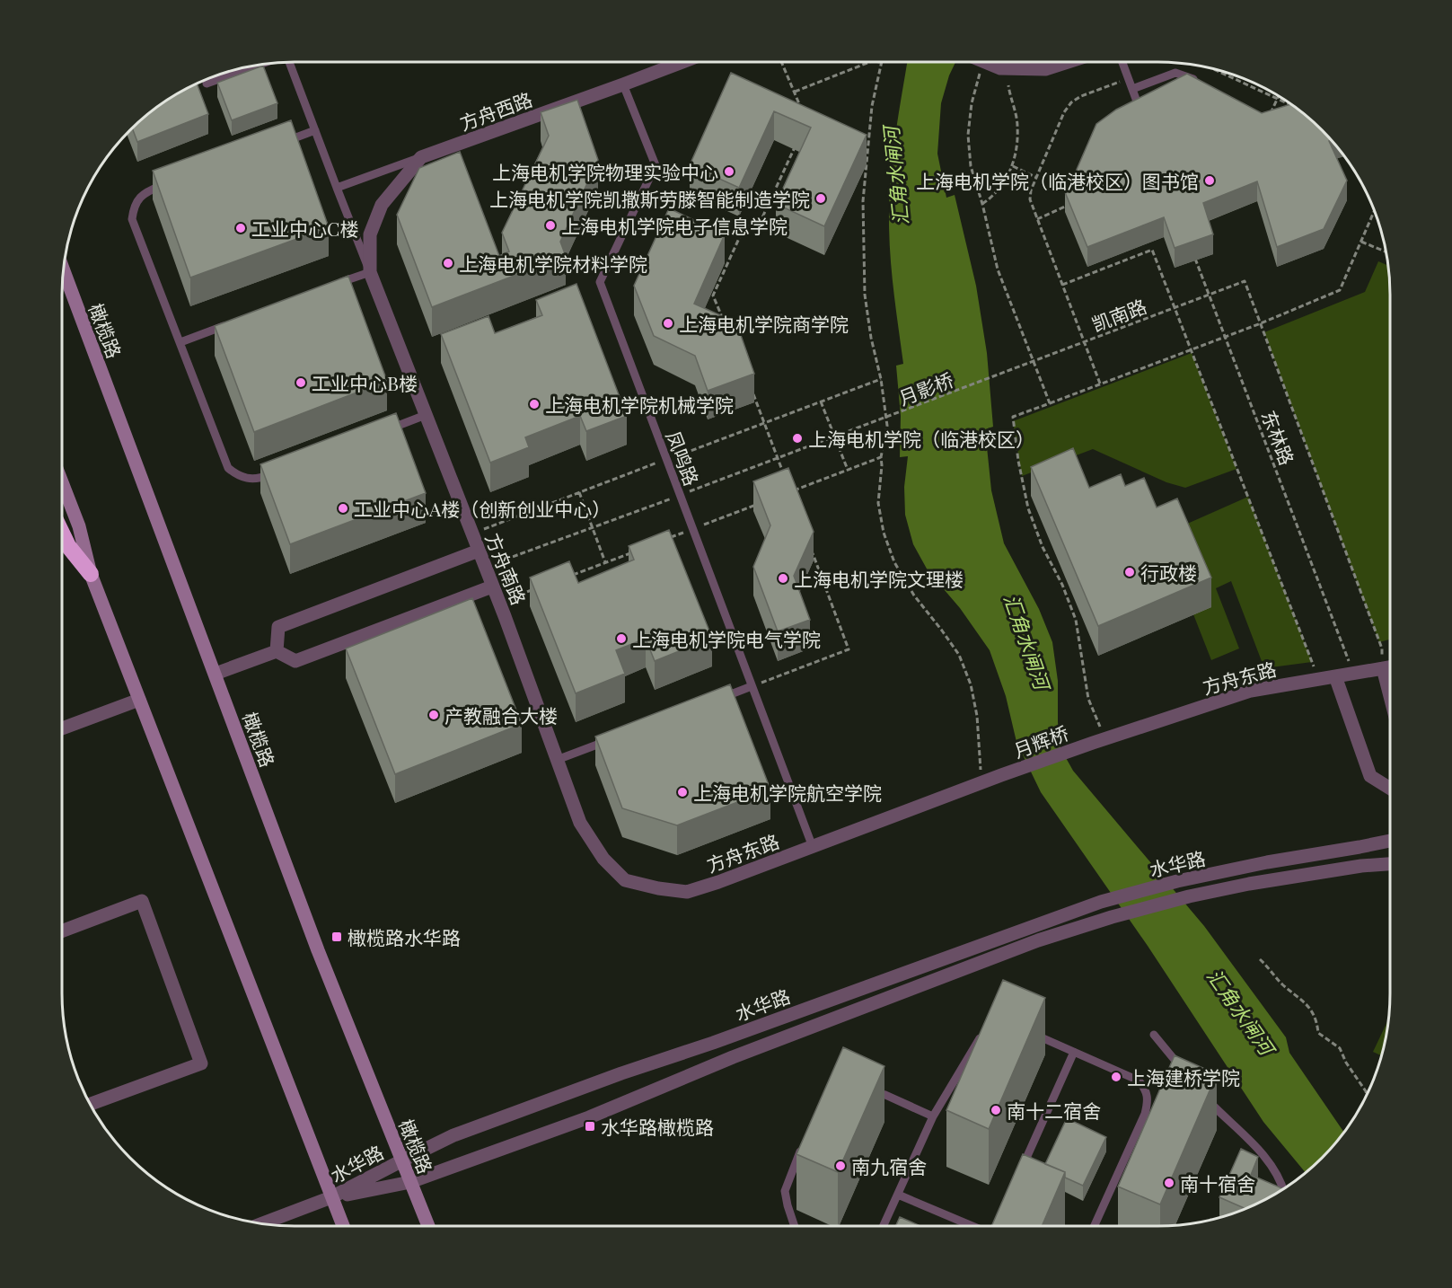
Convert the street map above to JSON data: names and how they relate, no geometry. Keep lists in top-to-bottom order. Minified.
{"streets":{"main road":["橄榄路"],"street":["方舟西路","方舟南路","方舟东路","月辉桥","水华路"],"lane":["凤鸣路"],"path":["凯南路","月影桥","东林路"]},"crossings":[["方舟西路","凤鸣路"],["凯南路","月影桥"],["凯南路","东林路"],["橄榄路","水华路"],["东林路","方舟东路"],["凤鸣路","方舟东路"],["方舟南路","方舟东路"],["方舟东路","月辉桥"]],"water":["汇角水闸河"],"places":{"other":["上海电机学院物理实验中心","上海电机学院（临港校区）图书馆","上海电机学院凯撒斯劳滕智能制造学院","上海电机学院电子信息学院","工业中心C楼","上海电机学院材料学院","上海电机学院商学院","工业中心B楼","上海电机学院机械学院","上海电机学院（临港校区）","工业中心A楼（创新创业中心）","行政楼","上海电机学院文理楼","上海电机学院电气学院","产教融合大楼","上海电机学院航空学院","上海建桥学院","南十二宿舍","南九宿舍","南十宿舍"],"transit":["橄榄路水华路","水华路橄榄路"]}}
